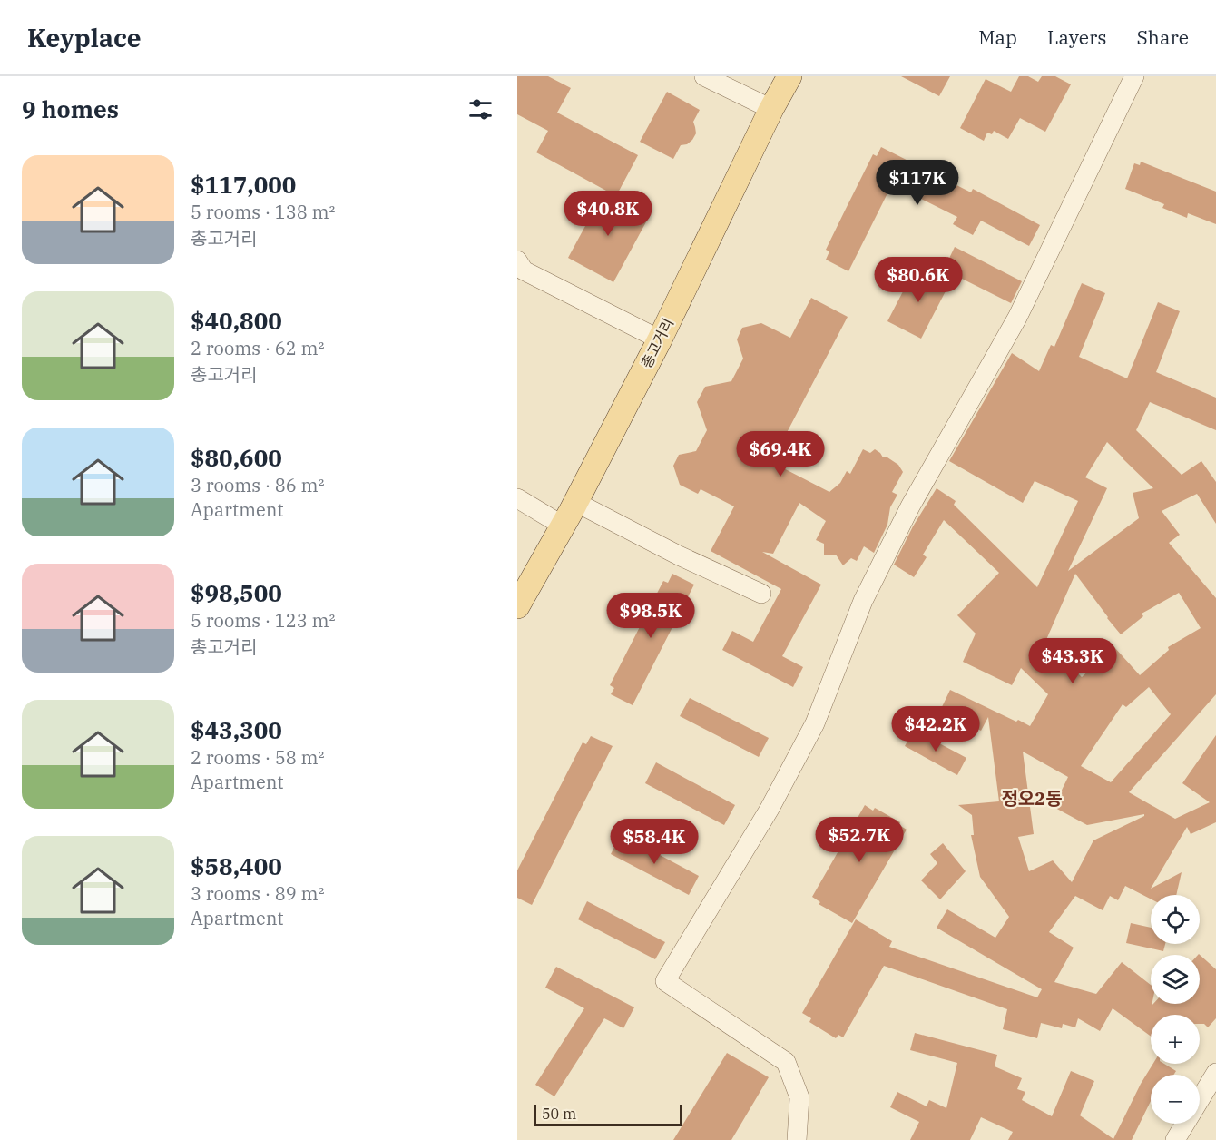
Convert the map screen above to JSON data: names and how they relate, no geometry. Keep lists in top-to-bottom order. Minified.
{"streets":{"main road":["총고거리"]},"districts":["정오2동"],"scale_bar":"50 m","page":{"header":"Keyplace","nav":["Map","Layers","Share"],"heading":"9 homes","list":[{"name":"$117,000","note":"5 rooms · 138 m² · 총고거리"},{"name":"$40,800","note":"2 rooms · 62 m² · 총고거리"},{"name":"$80,600","note":"3 rooms · 86 m² · Apartment"},{"name":"$98,500","note":"5 rooms · 123 m² · 총고거리"},{"name":"$43,300","note":"2 rooms · 58 m² · Apartment"},{"name":"$58,400","note":"3 rooms · 89 m² · Apartment"}],"price":["$117K","$40.8K","$80.6K","$69.4K","$98.5K","$43.3K","$42.2K","$52.7K","$58.4K"],"map_buttons":["+","−"],"scale":"50 m"}}
